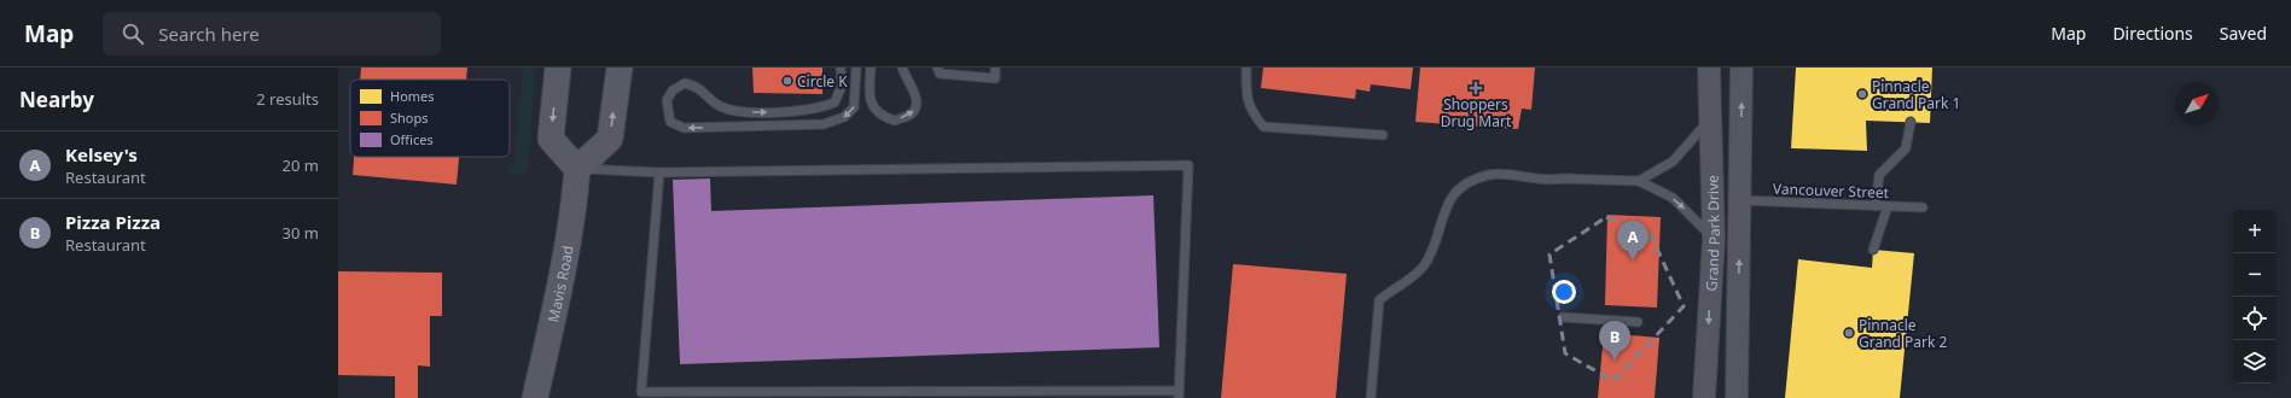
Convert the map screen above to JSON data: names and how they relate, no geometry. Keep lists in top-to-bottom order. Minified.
{"streets":{"main road":["Mavis Road"],"street":["Grand Park Drive"],"lane":["Vancouver Street"]},"crossings":[["Vancouver Street","Grand Park Drive"]],"places":{"other":["Circle K","Pinnacle Grand Park 1","Pinnacle Grand Park 2"],"health":["Shoppers Drug Mart"]},"legend":["Homes","Shops","Offices"],"north":"top right","page":{"header":"Map","search":"Search here","nav":["Map","Directions","Saved"],"heading":["Nearby","2 results"],"list":[{"mark":"A","name":"Kelsey's","note":"Restaurant","value":"20 m"},{"mark":"B","name":"Pizza Pizza","note":"Restaurant","value":"30 m"}],"map_buttons":["+","−"],"pins":["A","B"]}}
